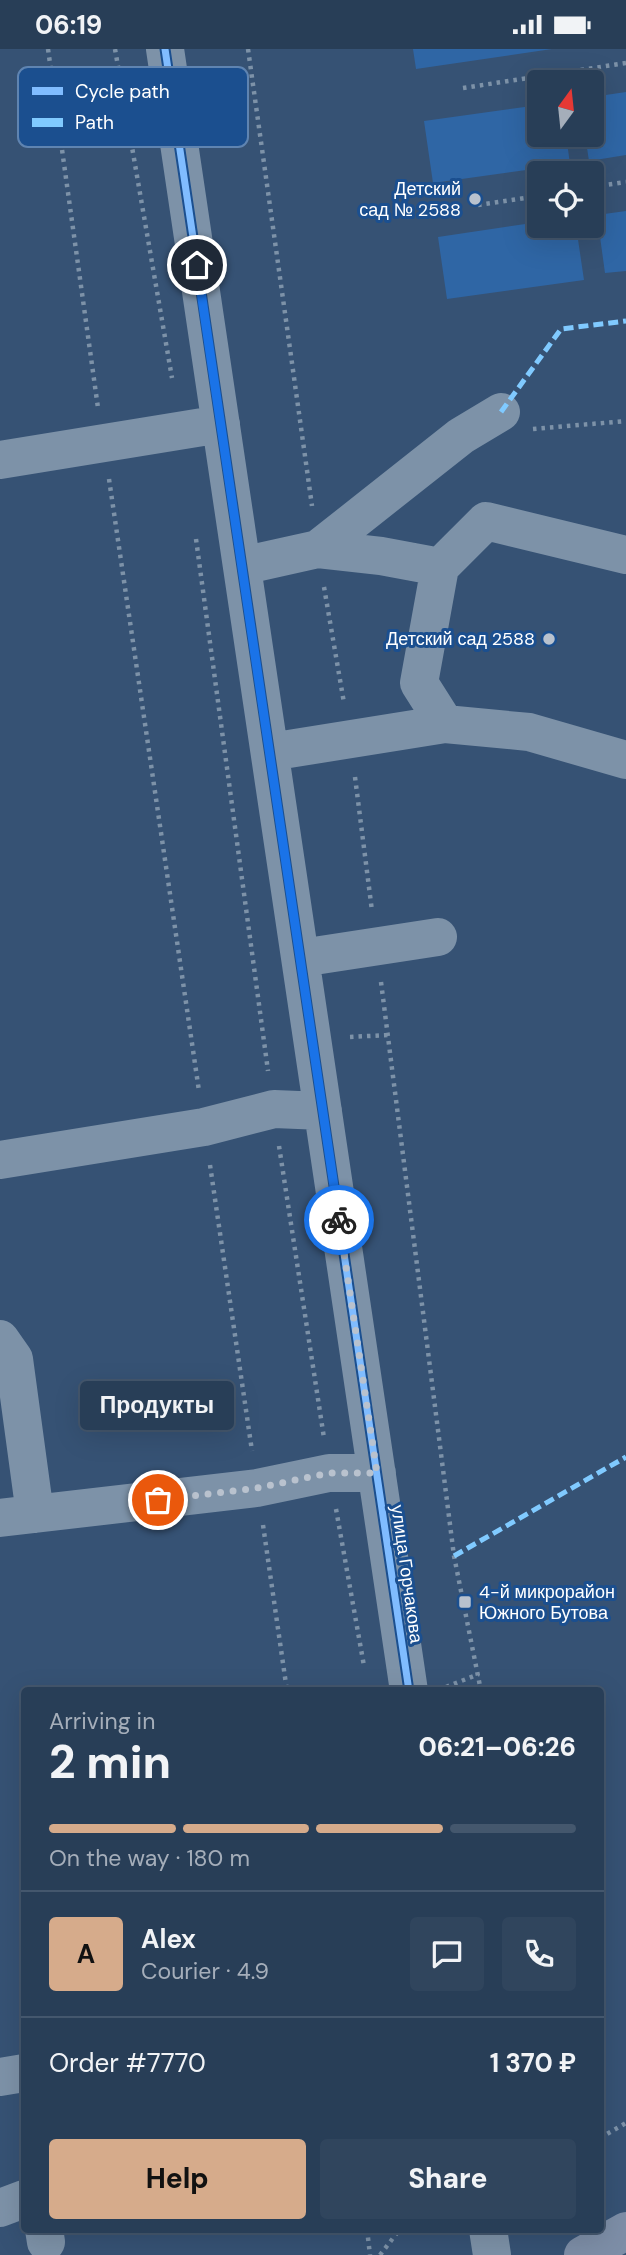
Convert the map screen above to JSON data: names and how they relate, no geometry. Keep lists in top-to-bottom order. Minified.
{"streets":{"street":["улица Горчакова"]},"places":{"other":["Детский сад № 2588","Детский сад 2588","Продукты"],"transit":["4-й микрорайон Южного Бутова"]},"legend":["Cycle path","Path"],"north":"top","page":{"status":"06:19","bubble":"Продукты","heading":["2 min","Arriving in","06:21–06:26"],"panel":["Alex","Courier · 4.9","Order #7770","1 370 ₽"],"bar":"On the way · 180 m","round":"A","buttons":["Help","Share"]}}
